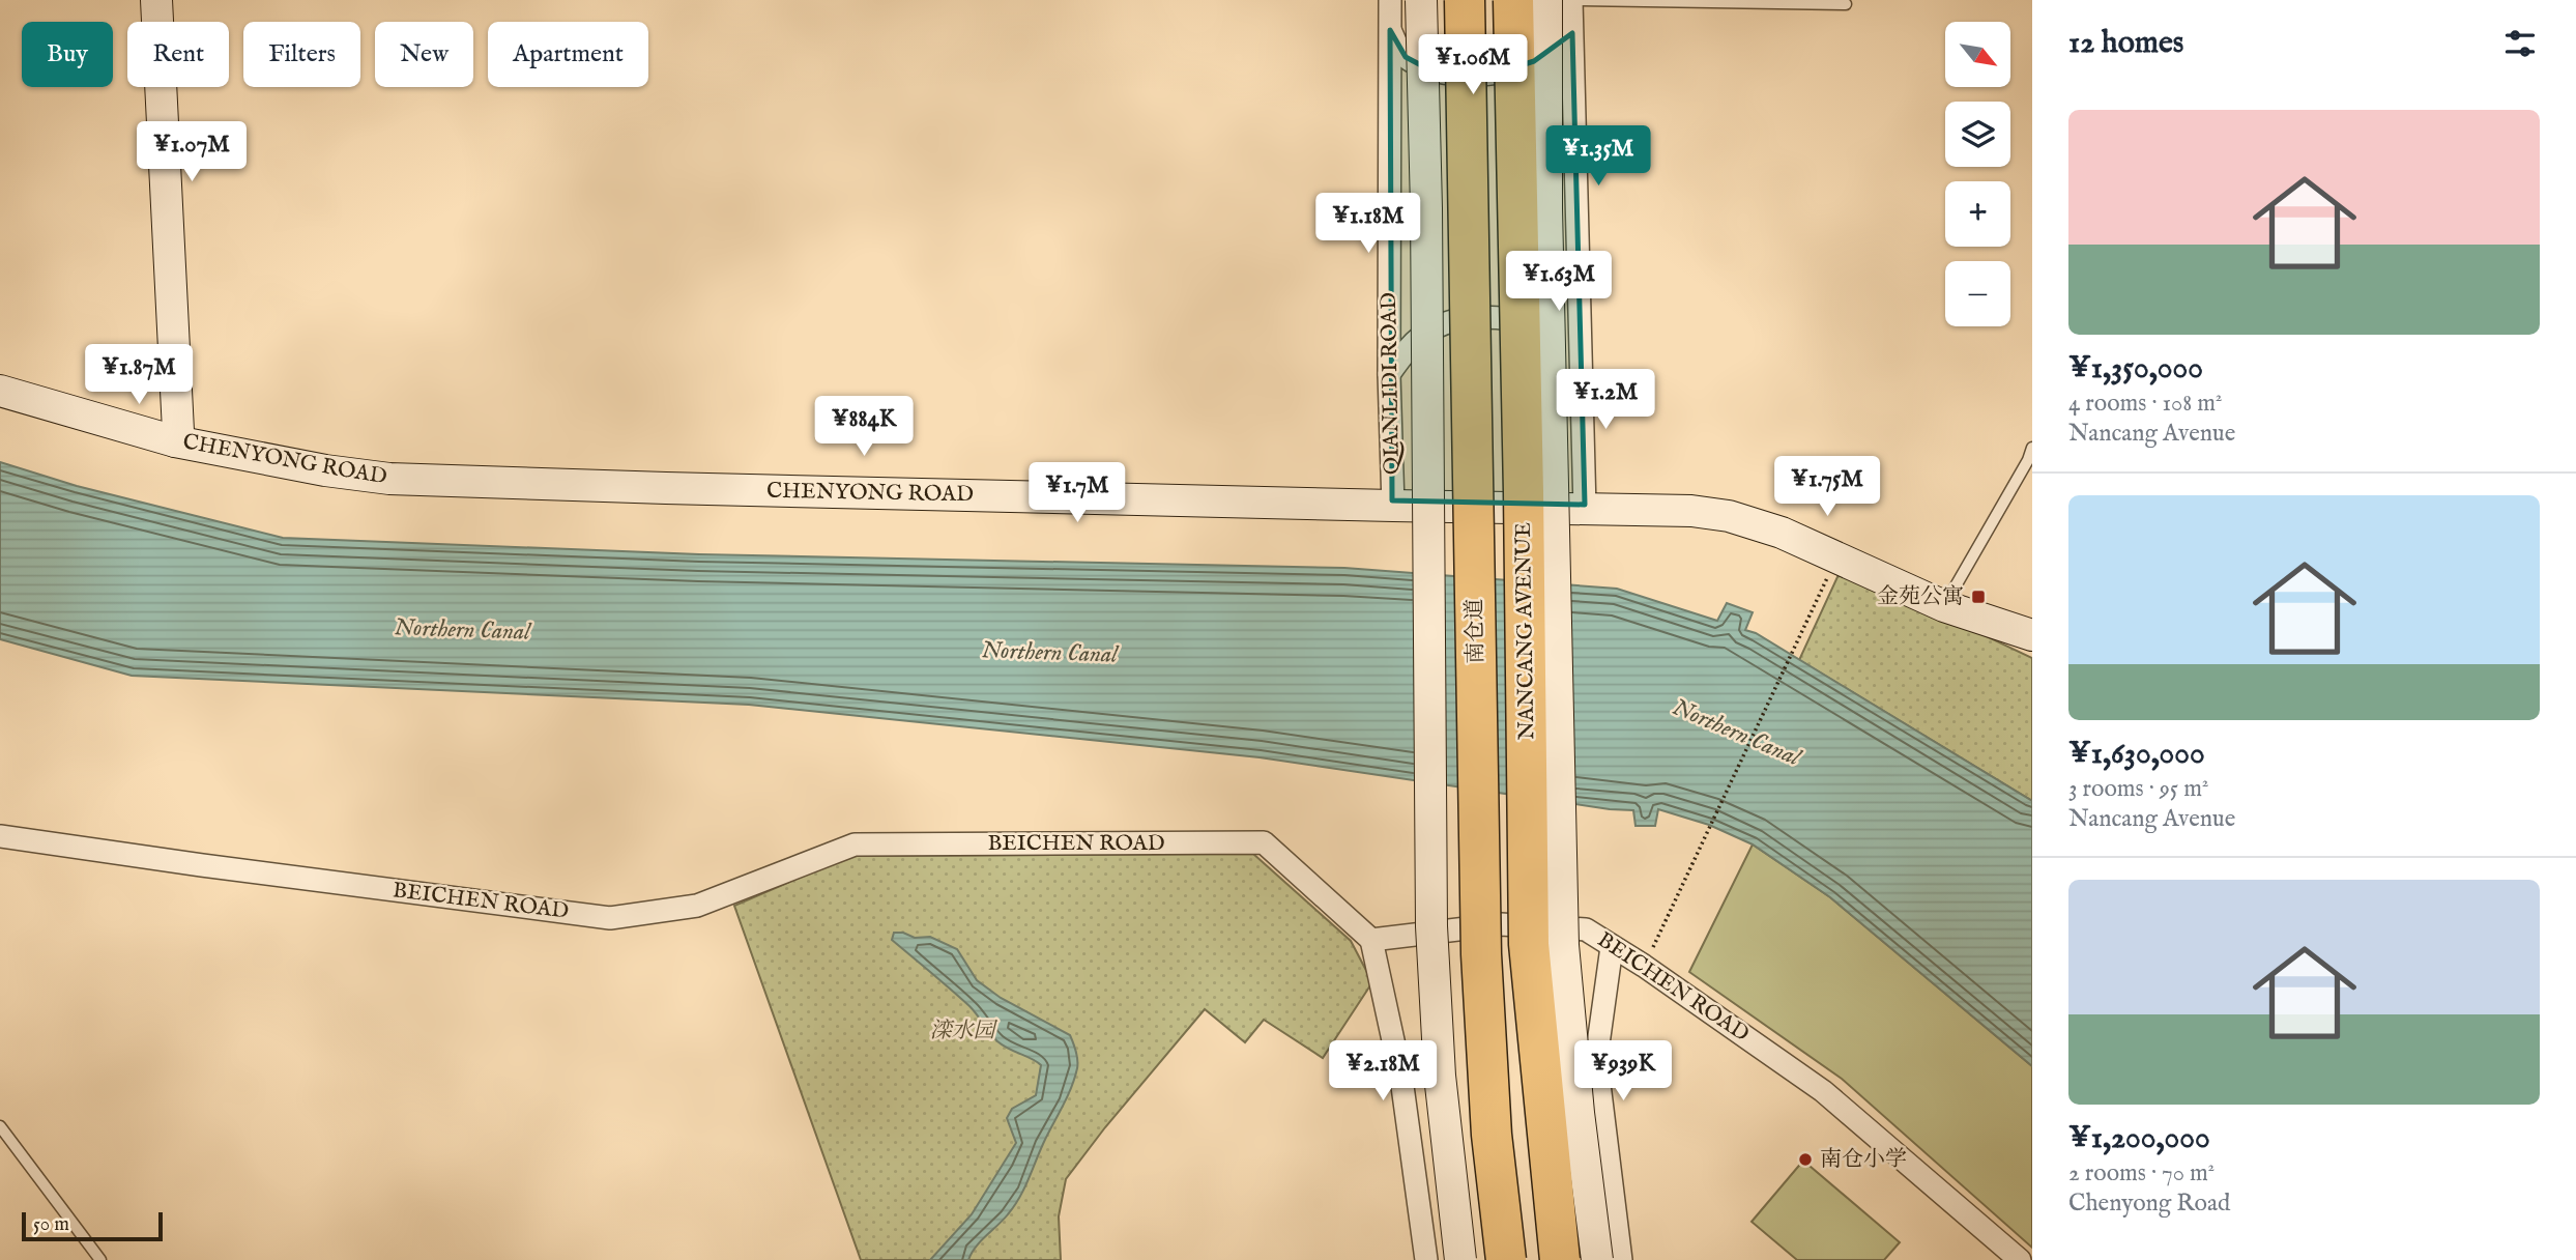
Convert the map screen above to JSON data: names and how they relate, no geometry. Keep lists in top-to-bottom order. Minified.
{"streets":{"highway":["南仓道","NANCANG AVENUE"],"street":["QIANLIDI ROAD","CHENYONG ROAD","BEICHEN ROAD"]},"crossings":[["QIANLIDI ROAD","CHENYONG ROAD"]],"water":["Northern Canal"],"parks":["滦水园"],"places":{"transit":["金苑公寓"],"other":["南仓小学"]},"scale_bar":"50 m","north":"bottom right","page":{"heading":"12 homes","map_buttons":["+","−"],"chip":["Buy","Rent","Filters","New","Apartment"],"price":["¥1.06M","¥1.07M","¥1.35M","¥1.18M","¥1.63M","¥1.87M","¥1.2M","¥884K","¥1.75M","¥1.7M","¥2.18M","¥939K"],"list":[{"name":"¥1,350,000","note":"4 rooms · 108 m² · Nancang Avenue"},{"name":"¥1,630,000","note":"3 rooms · 95 m² · Nancang Avenue"},{"name":"¥1,200,000","note":"2 rooms · 70 m² · Chenyong Road"}],"scale":"50 m"}}
